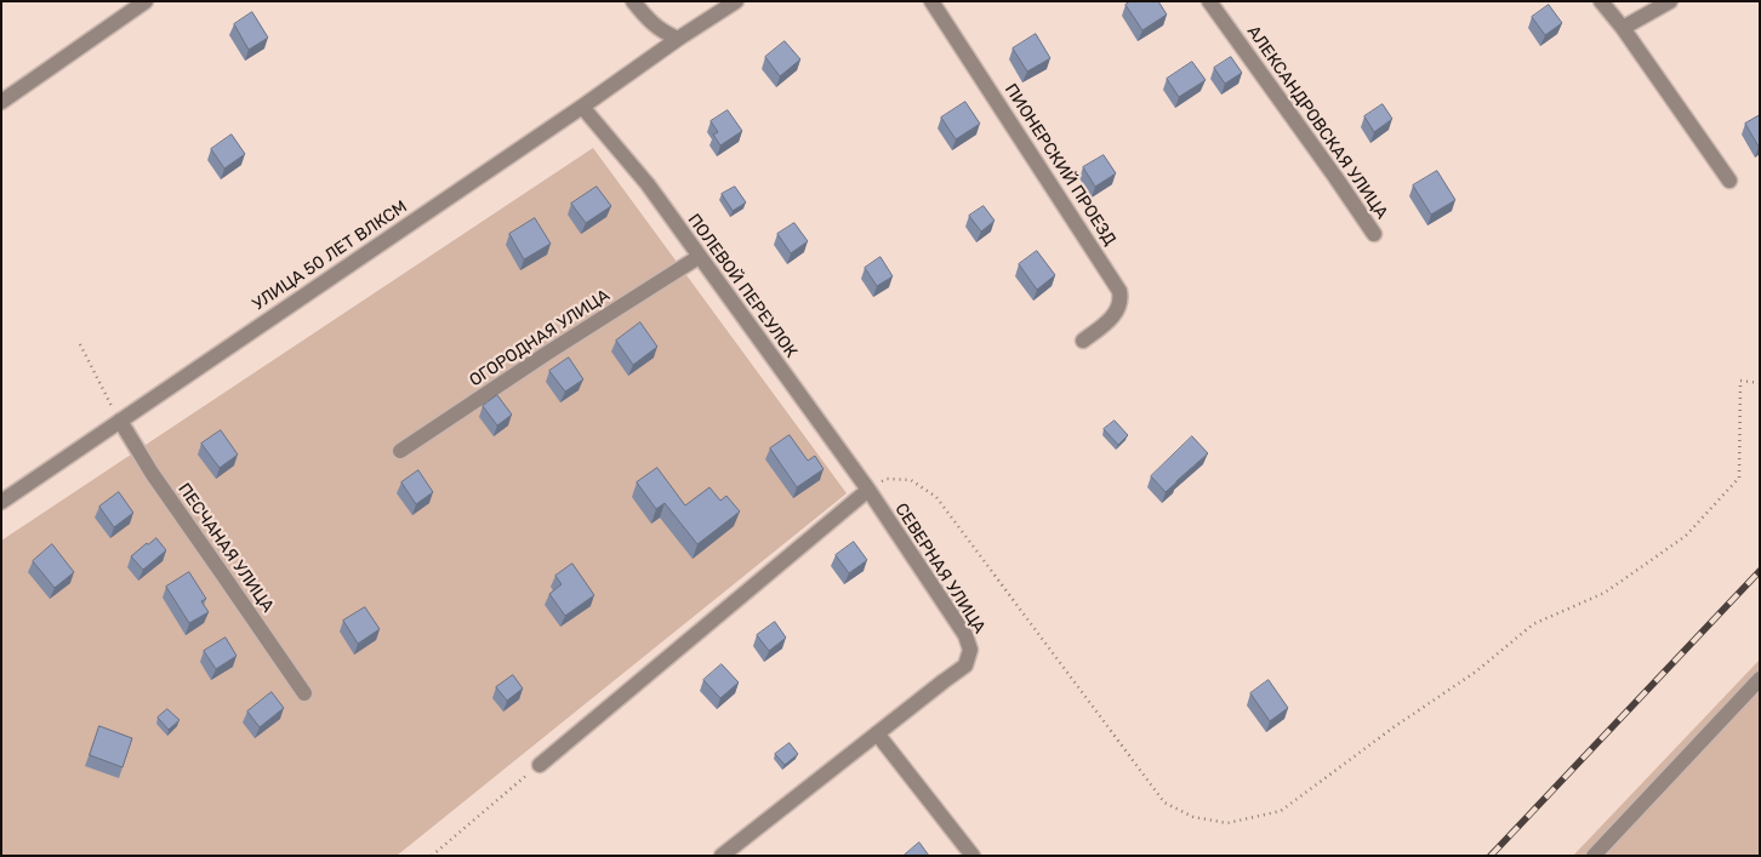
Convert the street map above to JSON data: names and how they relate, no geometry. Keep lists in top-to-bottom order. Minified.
{"streets":{"street":["АЛЕКСАНДРОВСКАЯ УЛИЦА","ПИОНЕРСКИЙ ПРОЕЗД","УЛИЦА 50 ЛЕТ ВЛКСМ","ПОЛЕВОЙ ПЕРЕУЛОК","ОГОРОДНАЯ УЛИЦА","ПЕСЧАНАЯ УЛИЦА","СЕВЕРНАЯ УЛИЦА"]},"crossings":[["УЛИЦА 50 ЛЕТ ВЛКСМ","ПОЛЕВОЙ ПЕРЕУЛОК"],["УЛИЦА 50 ЛЕТ ВЛКСМ","ПЕСЧАНАЯ УЛИЦА"],["ПОЛЕВОЙ ПЕРЕУЛОК","ОГОРОДНАЯ УЛИЦА"],["ПОЛЕВОЙ ПЕРЕУЛОК","СЕВЕРНАЯ УЛИЦА"]]}
